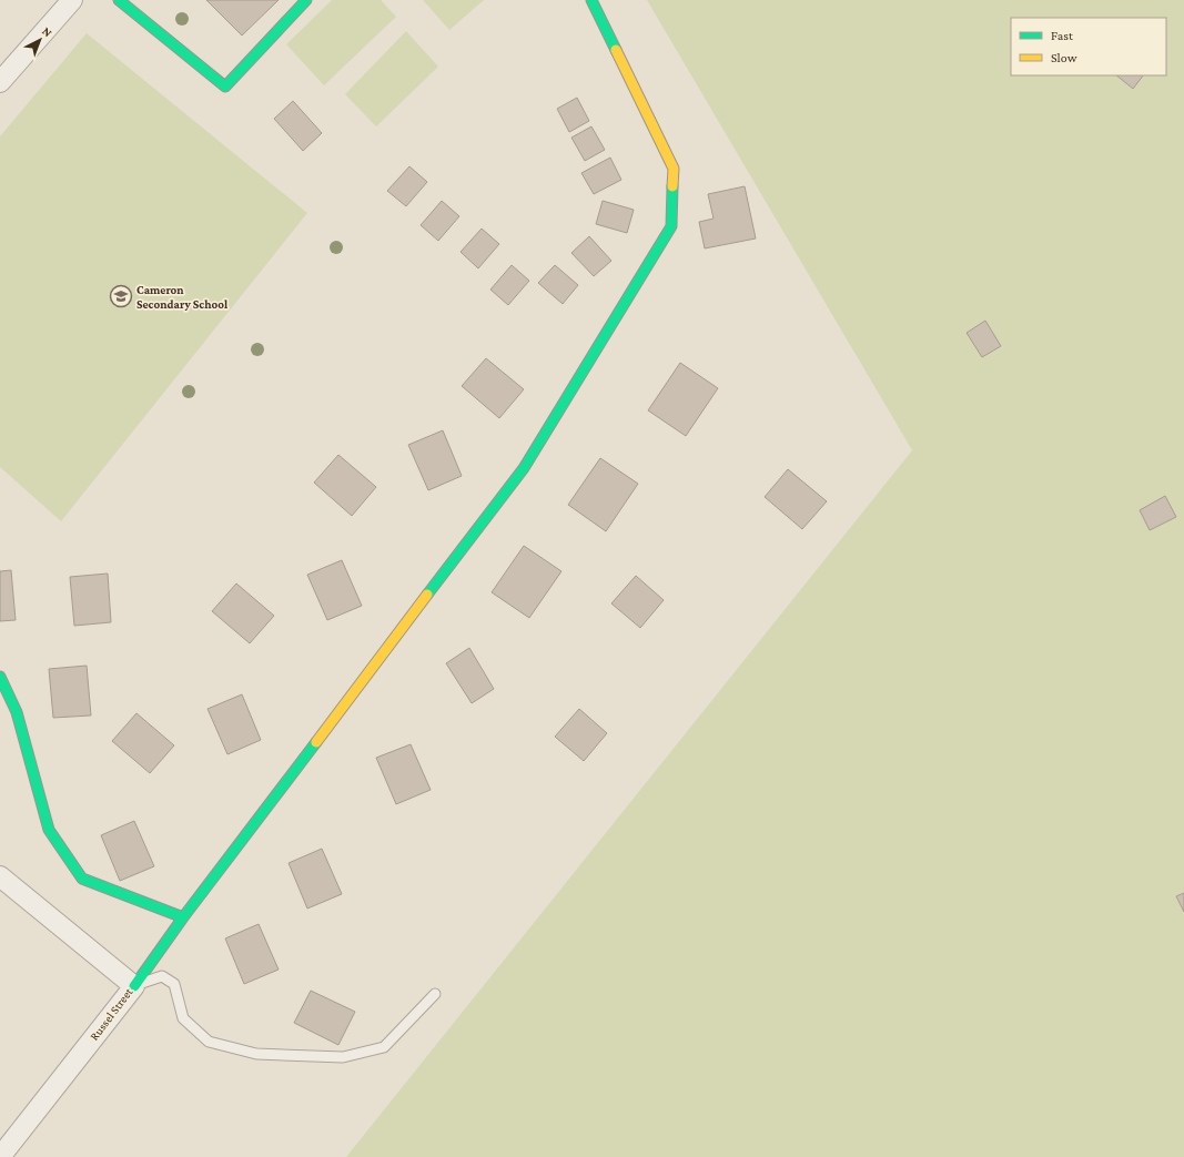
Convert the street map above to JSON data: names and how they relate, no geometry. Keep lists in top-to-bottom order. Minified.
{"streets":{"street":["Russel Street"]},"places":{"school or university":["Cameron Secondary School"]},"legend":["Fast","Slow"],"north":"top right"}
